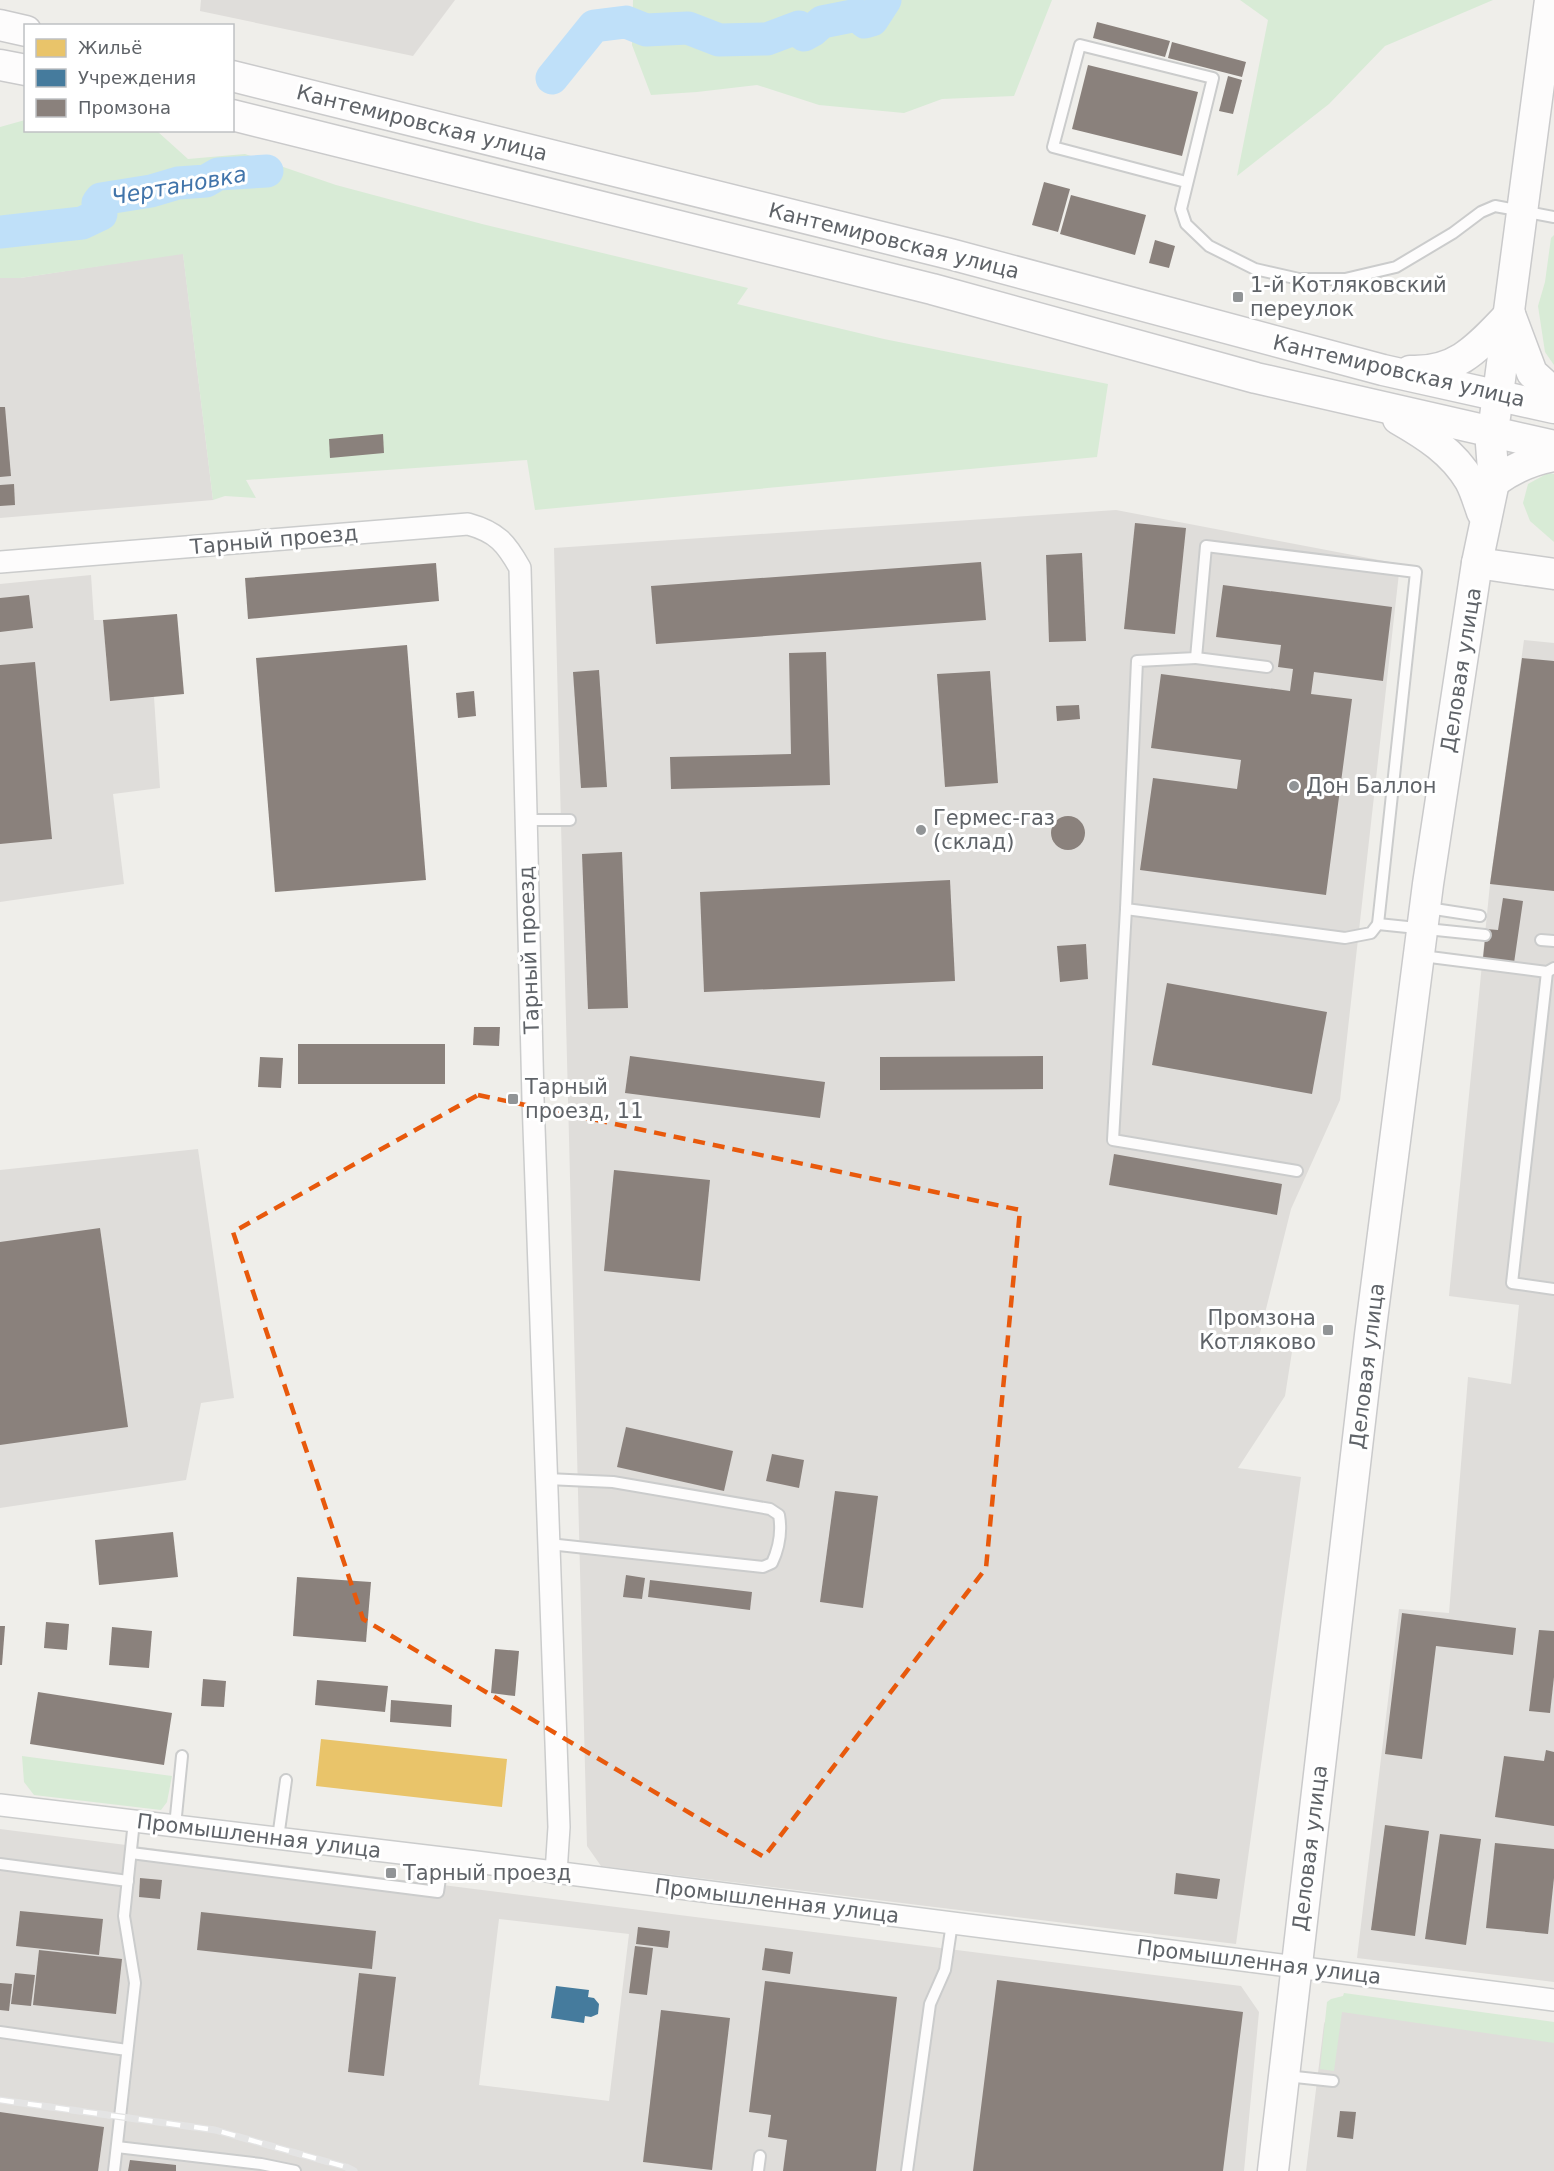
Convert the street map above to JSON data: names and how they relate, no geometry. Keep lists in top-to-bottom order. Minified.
{"streets":{"street":["Кантемировская улица","Тарный проезд","Деловая улица","Промышленная улица"]},"crossings":[["Тарный проезд","Промышленная улица"],["Деловая улица","Промышленная улица"]],"water":["Чертановка"],"places":{"transit":["1-й Котляковский переулок","Тарный проезд, 11","Промзона Котляково","Тарный проезд"],"other":["Дон Баллон","Гермес-газ (склад)"]},"legend":["Жильё","Учреждения","Промзона"]}
